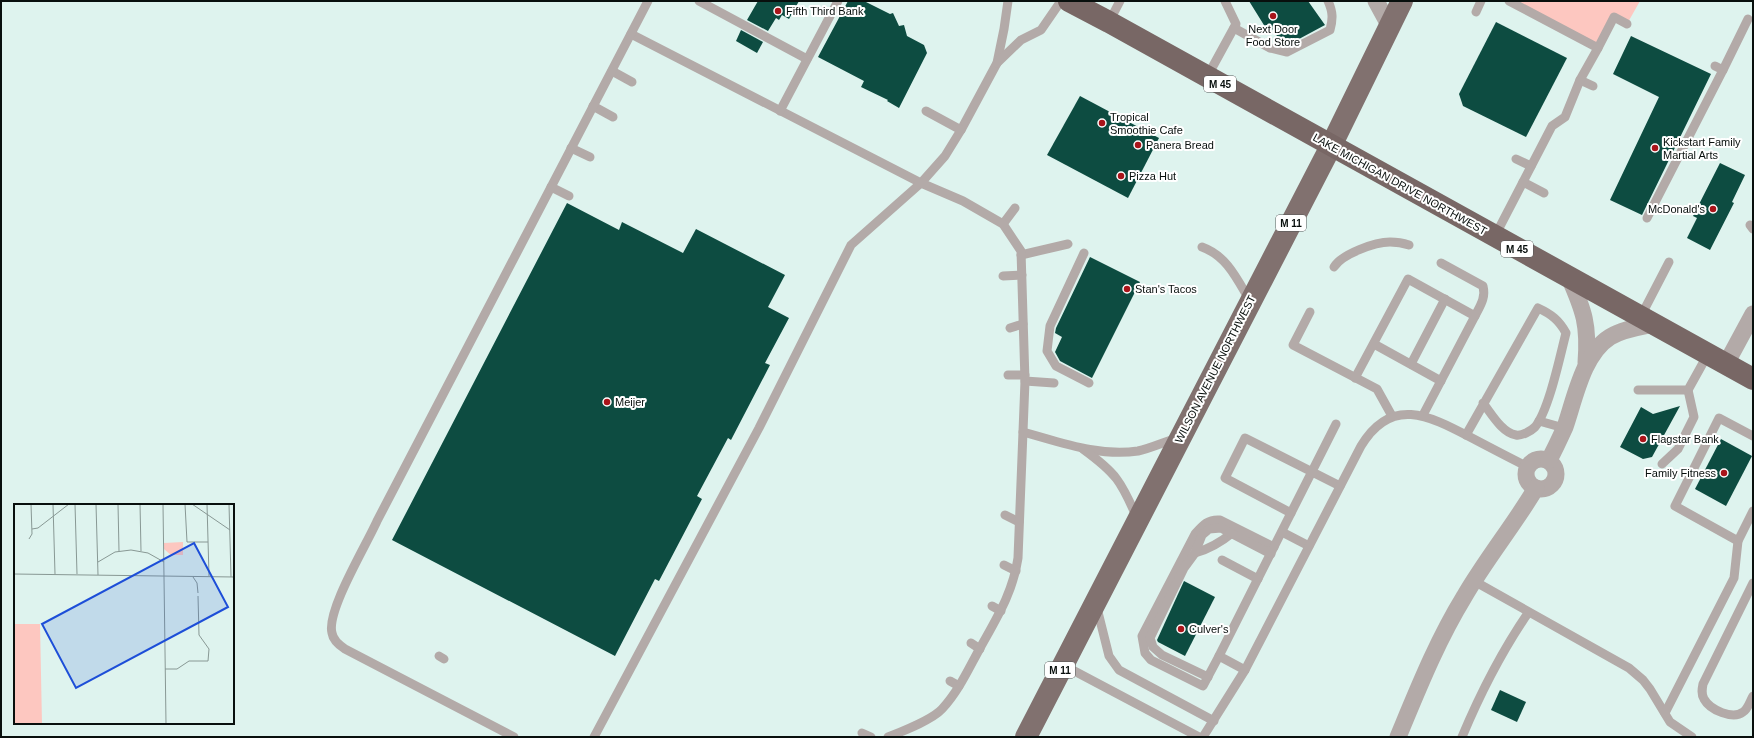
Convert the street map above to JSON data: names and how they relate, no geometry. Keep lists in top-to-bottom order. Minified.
{"streets":{"highway":["M 45","LAKE MICHIGAN DRIVE NORTHWEST"],"main road":["M 11","WILSON AVENUE NORTHWEST"]},"crossings":[["LAKE MICHIGAN DRIVE NORTHWEST","WILSON AVENUE NORTHWEST"]],"places":["Fifth Third Bank","Next Door Food Store","Tropical Smoothie Cafe","Panera Bread","Kickstart Family Martial Arts","Pizza Hut","McDonald's","Stan's Tacos","Meijer","Flagstar Bank","Family Fitness","Culver's"]}
